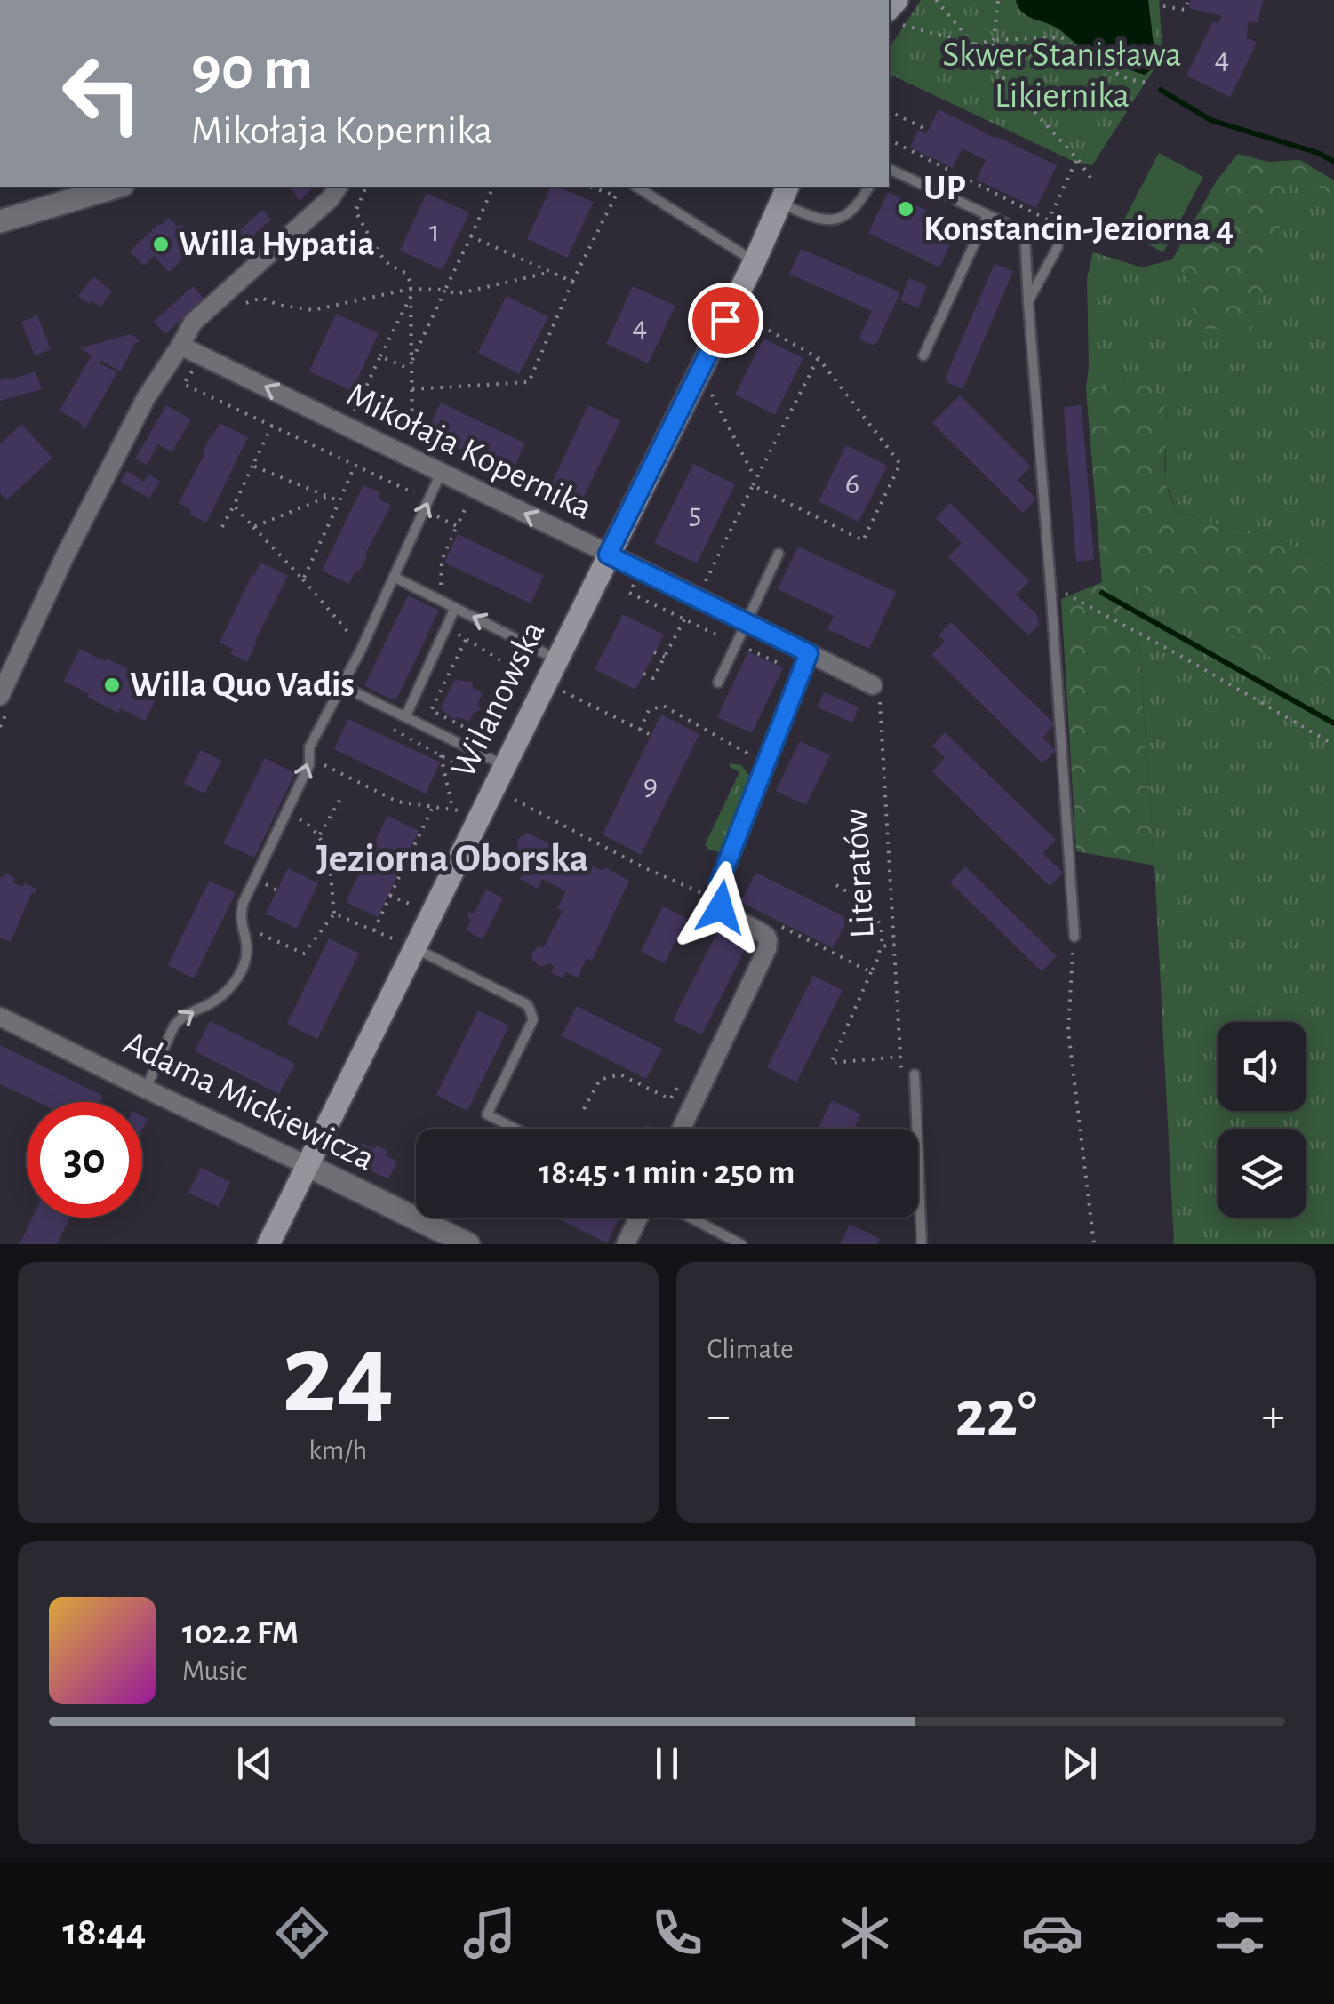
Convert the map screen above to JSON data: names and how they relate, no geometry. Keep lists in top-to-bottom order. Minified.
{"streets":{"main road":["Wilanowska"],"street":["Mikołaja Kopernika","Adama Mickiewicza"],"path":["Literatów"]},"crossings":[["Mikołaja Kopernika","Wilanowska"],["Mikołaja Kopernika","Literatów"],["Wilanowska","Adama Mickiewicza"]],"one_way":["Mikołaja Kopernika"],"districts":["Jeziorna Oborska"],"parks":["Skwer Stanisława Likiernika"],"places":["UP Konstancin-Jeziorna 4","Willa Hypatia","Willa Quo Vadis"],"house_numbers":["4","1","4","6","5","9"],"page":{"turn":["90 m","Mikołaja Kopernika"],"limit":"30","trip":"18:45 · 1 min · 250 m","tile":[["24","km/h"],"Climate"],"heat":["−","22°","+"],"song":["102.2 FM","Music"],"tabs":"18:44"}}
